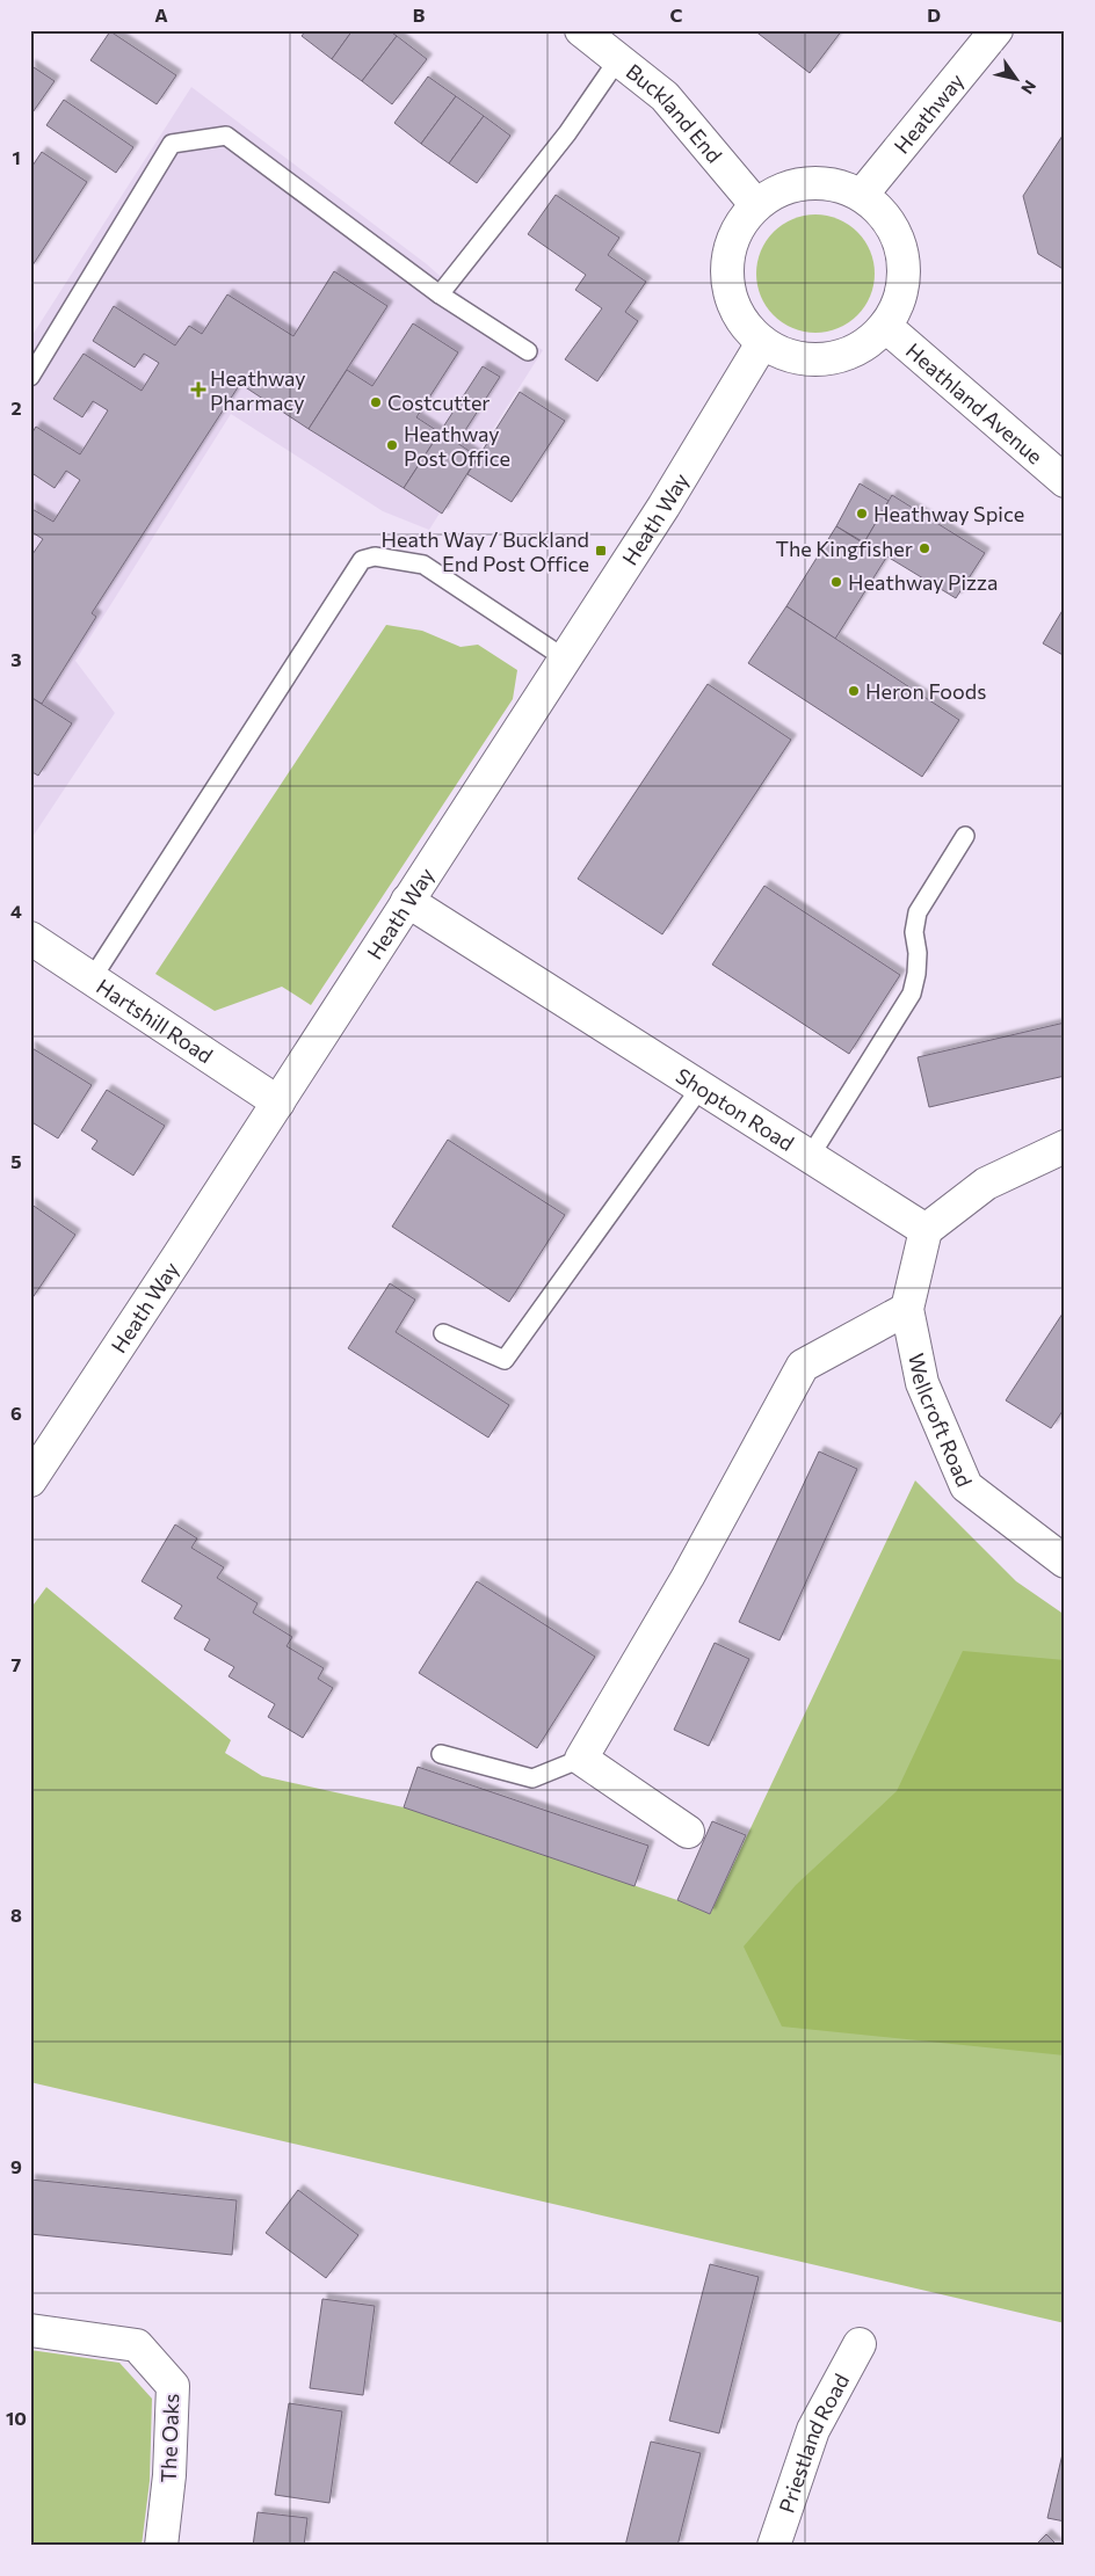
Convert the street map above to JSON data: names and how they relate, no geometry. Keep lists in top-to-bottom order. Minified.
{"streets":{"street":["Heathway","Buckland End","Heathland Avenue","Heath Way","Hartshill Road","Shopton Road","Wellcroft Road","The Oaks","Priestland Road"]},"crossings":[["Heathway","Buckland End"],["Heathway","Heathland Avenue"],["Heathway","Heath Way"],["Buckland End","Heathland Avenue"],["Buckland End","Heath Way"],["Heathland Avenue","Heath Way"],["Heath Way","Hartshill Road"],["Heath Way","Shopton Road"],["Shopton Road","Wellcroft Road"]],"places":{"health":["Heathway Pharmacy"],"other":["Costcutter","Heathway Post Office","Heathway Spice","The Kingfisher","Heathway Pizza","Heron Foods"],"transit":["Heath Way / Buckland End Post Office"]},"north":"bottom right","grid":{"columns":["A","B","C","D"],"rows":["1","2","3","4","5","6","7","8","9","10"]}}
